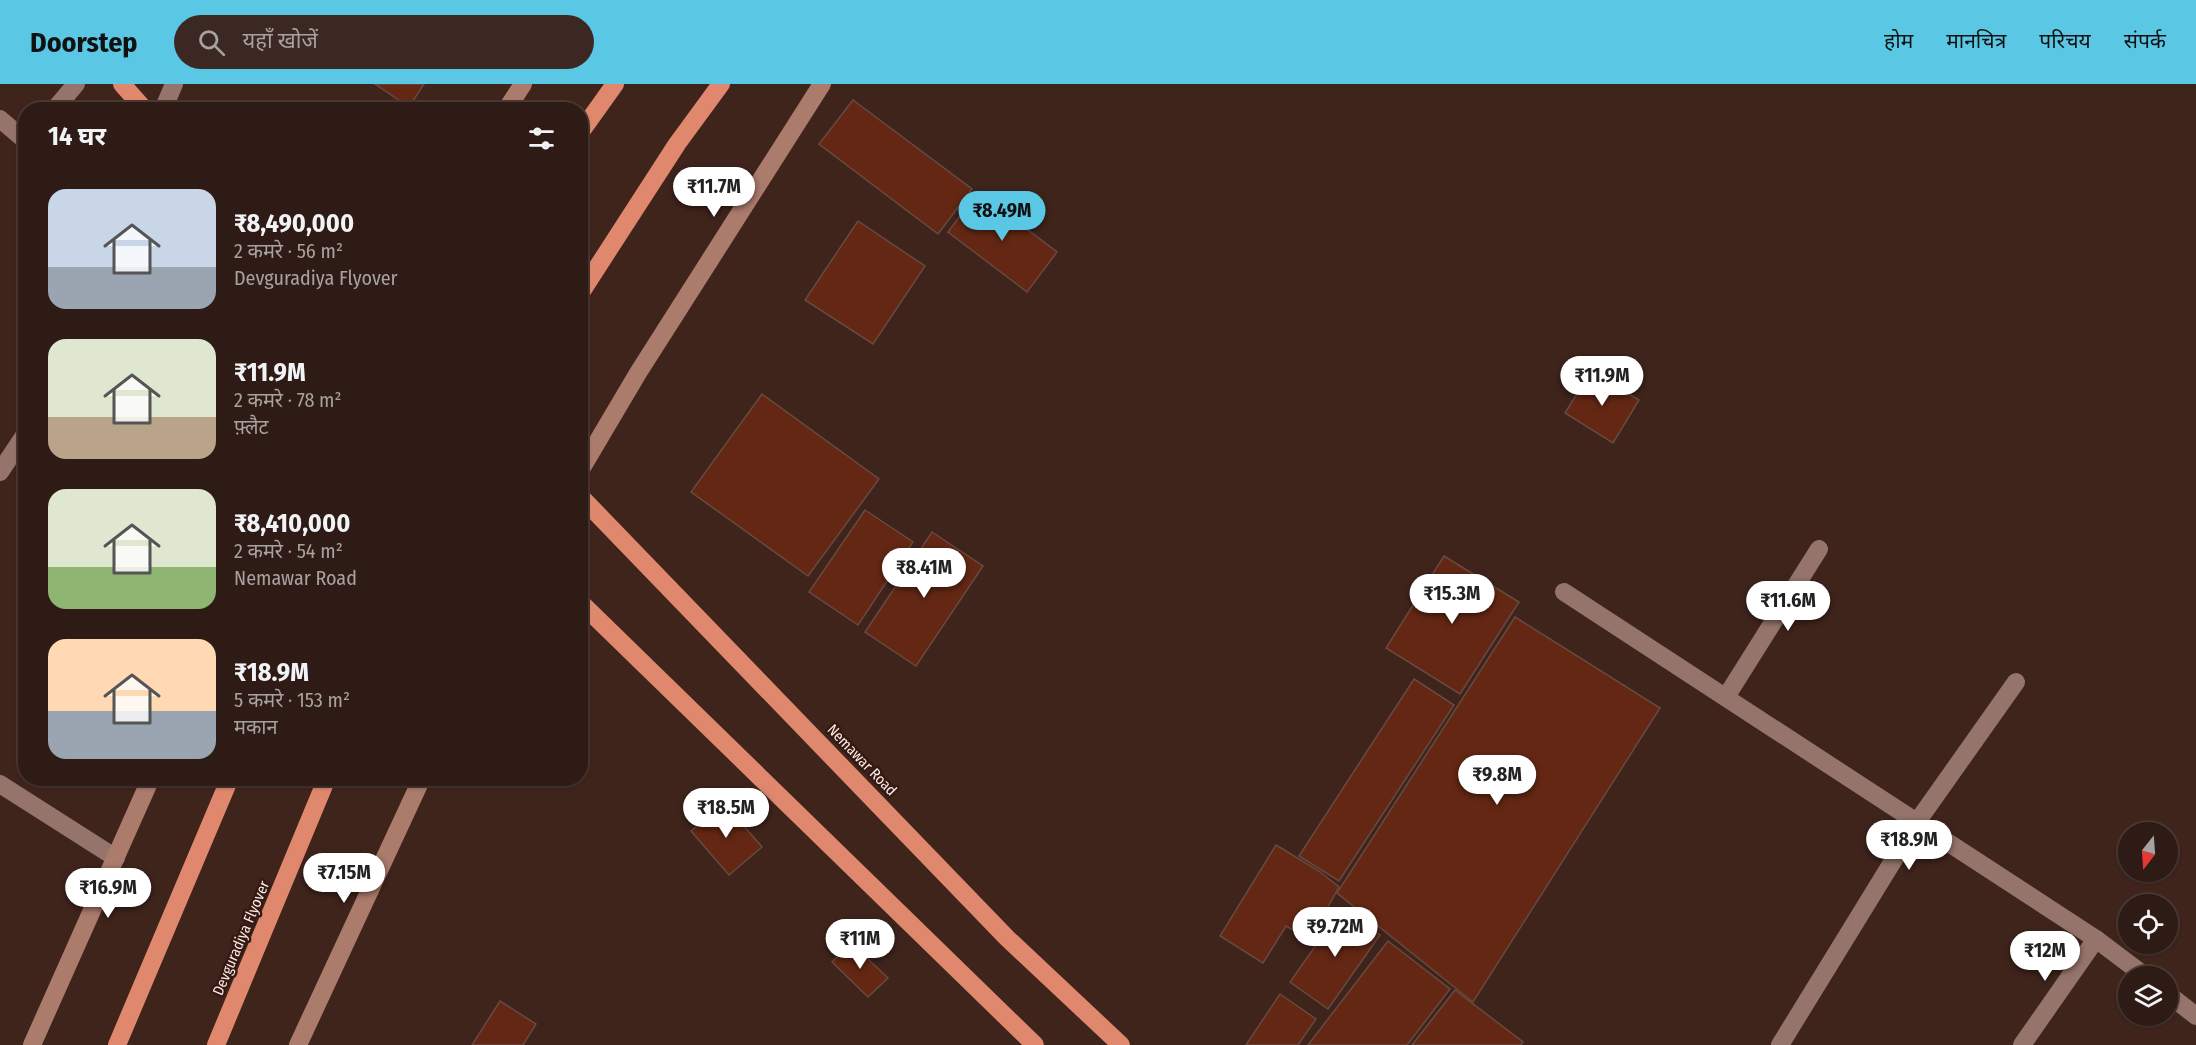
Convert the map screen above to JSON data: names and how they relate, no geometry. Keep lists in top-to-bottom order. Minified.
{"streets":{"highway":["Nemawar Road","Devguradiya Flyover"]},"north":"bottom","page":{"header":"Doorstep","search":"यहाँ खोजें","nav":["होम","मानचित्र","परिचय","संपर्क"],"heading":"14 घर","price":["₹11.7M","₹8.49M","₹11.9M","₹8.41M","₹15.3M","₹11.6M","₹9.8M","₹18.5M","₹18.9M","₹7.15M","₹16.9M","₹9.72M","₹11M","₹12M"],"list":[{"name":"₹8,490,000","note":"2 कमरे · 56 m² · Devguradiya Flyover"},{"name":"₹11.9M","note":"2 कमरे · 78 m² · फ़्लैट"},{"name":"₹8,410,000","note":"2 कमरे · 54 m² · Nemawar Road"},{"name":"₹18.9M","note":"5 कमरे · 153 m² · मकान"}]}}
